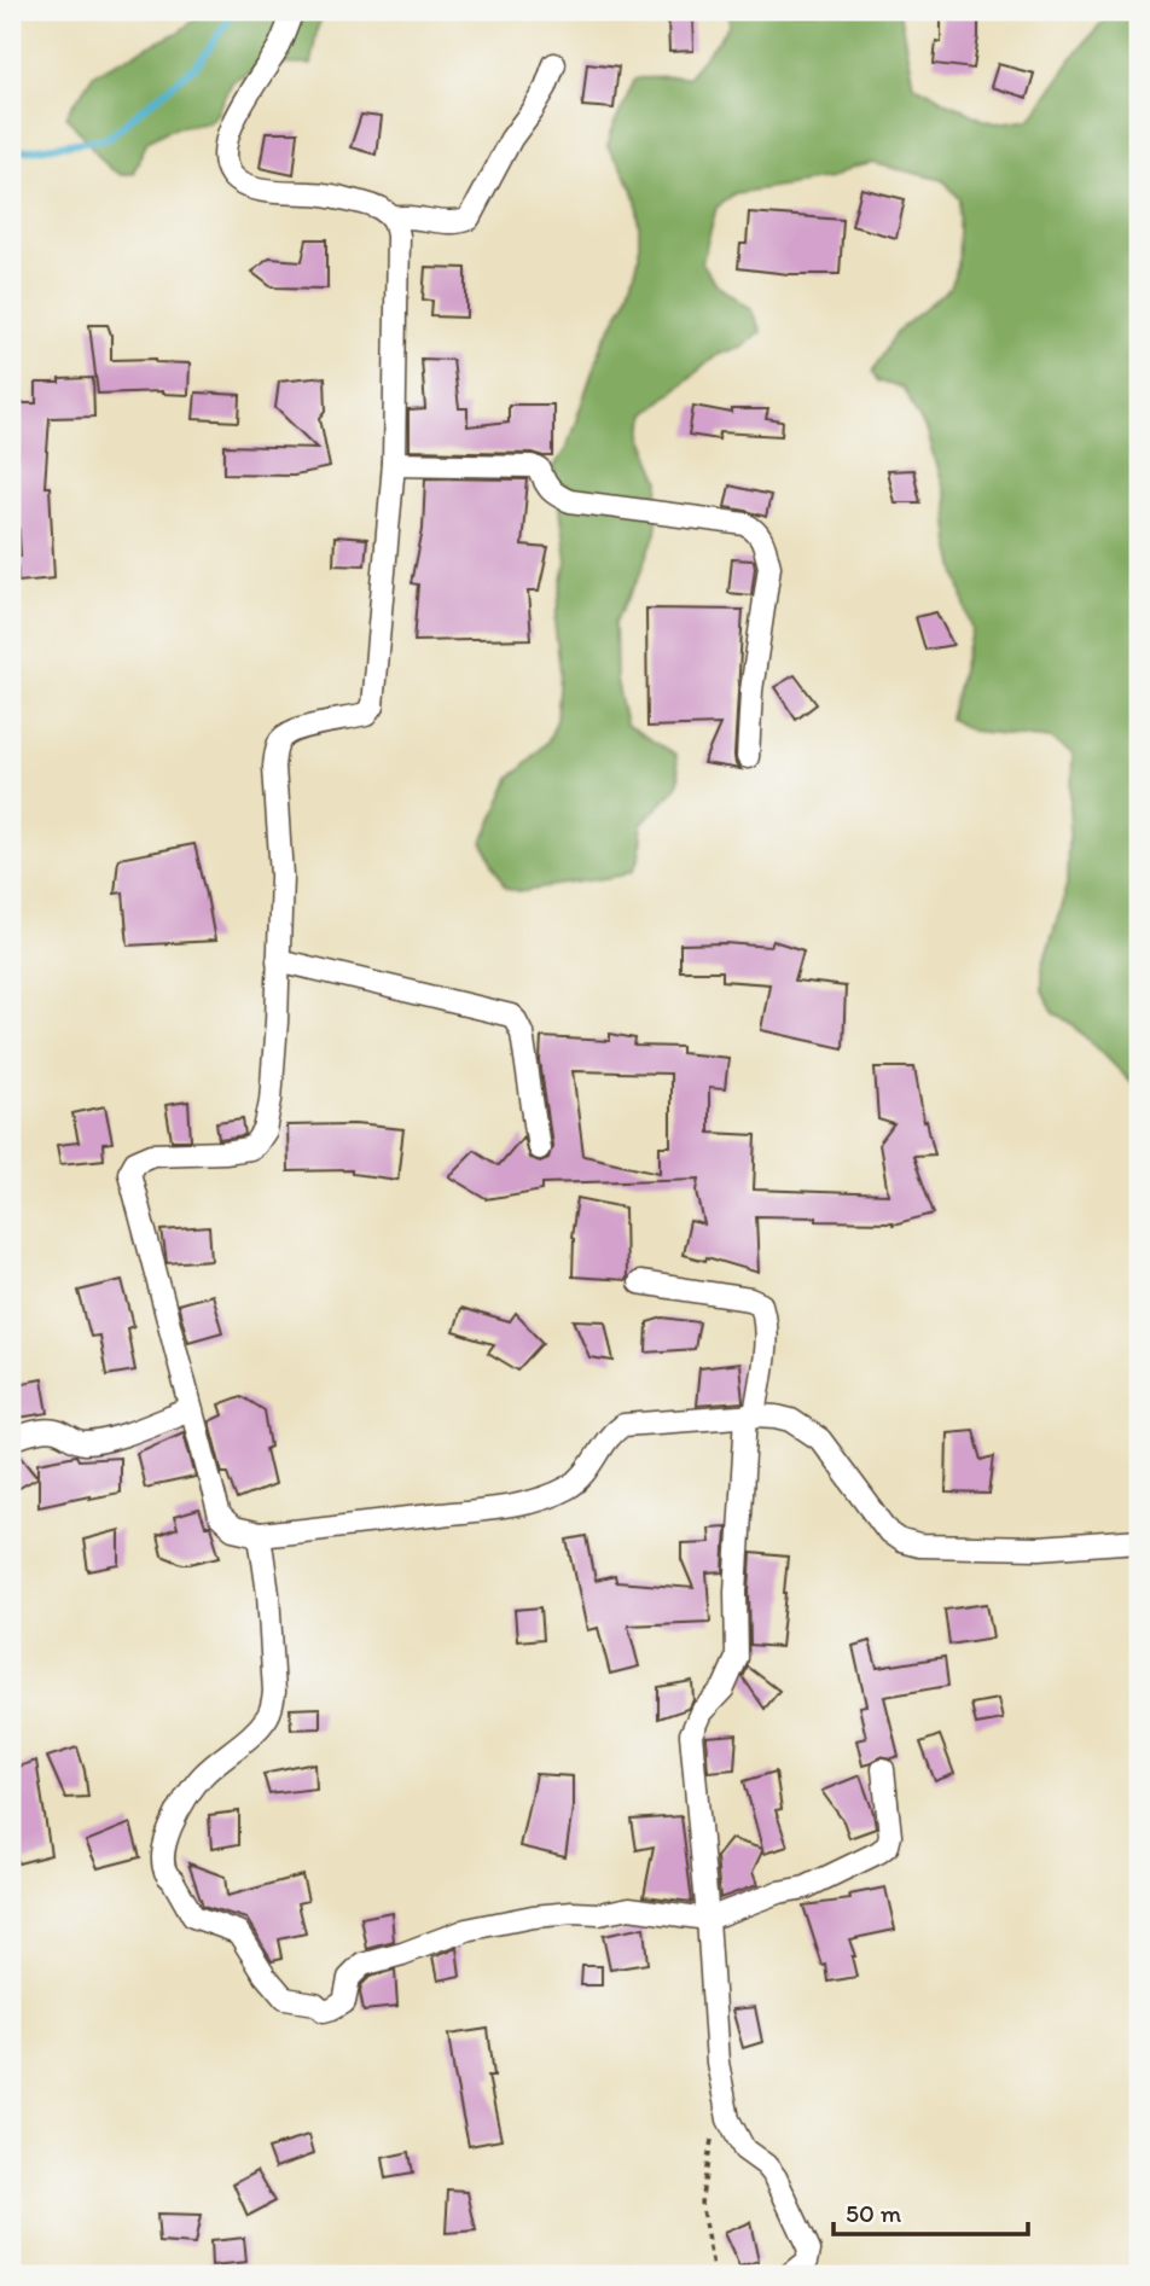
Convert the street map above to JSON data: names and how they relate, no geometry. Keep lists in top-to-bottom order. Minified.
{"scale_bar":"50 m"}
